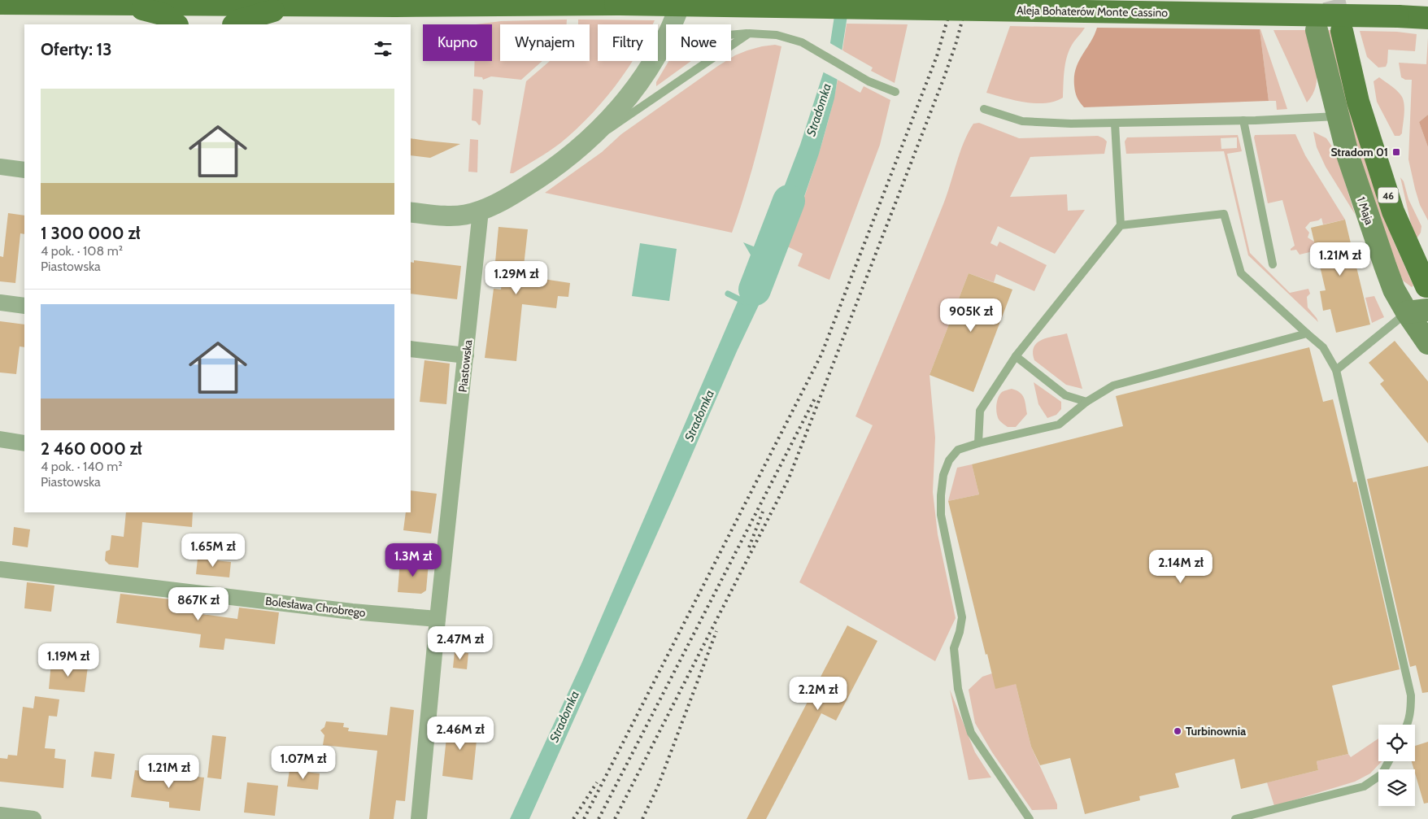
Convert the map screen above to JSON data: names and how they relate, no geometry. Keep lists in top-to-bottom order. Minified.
{"streets":{"main road":["Aleja Bohaterów Monte Cassino","46","1 Maja"],"street":["Piastowska","Bolesława Chrobrego"]},"crossings":[["Piastowska","Bolesława Chrobrego"]],"water":["Stradomka"],"places":{"transit":["Stradom 01"],"other":["Turbinownia"]},"page":{"chip":["Kupno","Wynajem","Filtry","Nowe"],"heading":"Oferty: 13","list":[{"name":"1 300 000 zł","note":"4 pok. · 108 m² · Piastowska"},{"name":"2 460 000 zł","note":"4 pok. · 140 m² · Piastowska"}],"price":["1.21M zł","1.29M zł","905K zł","1.65M zł","1.3M zł","2.14M zł","867K zł","2.47M zł","1.19M zł","2.2M zł","2.46M zł","1.07M zł","1.21M zł"]}}
